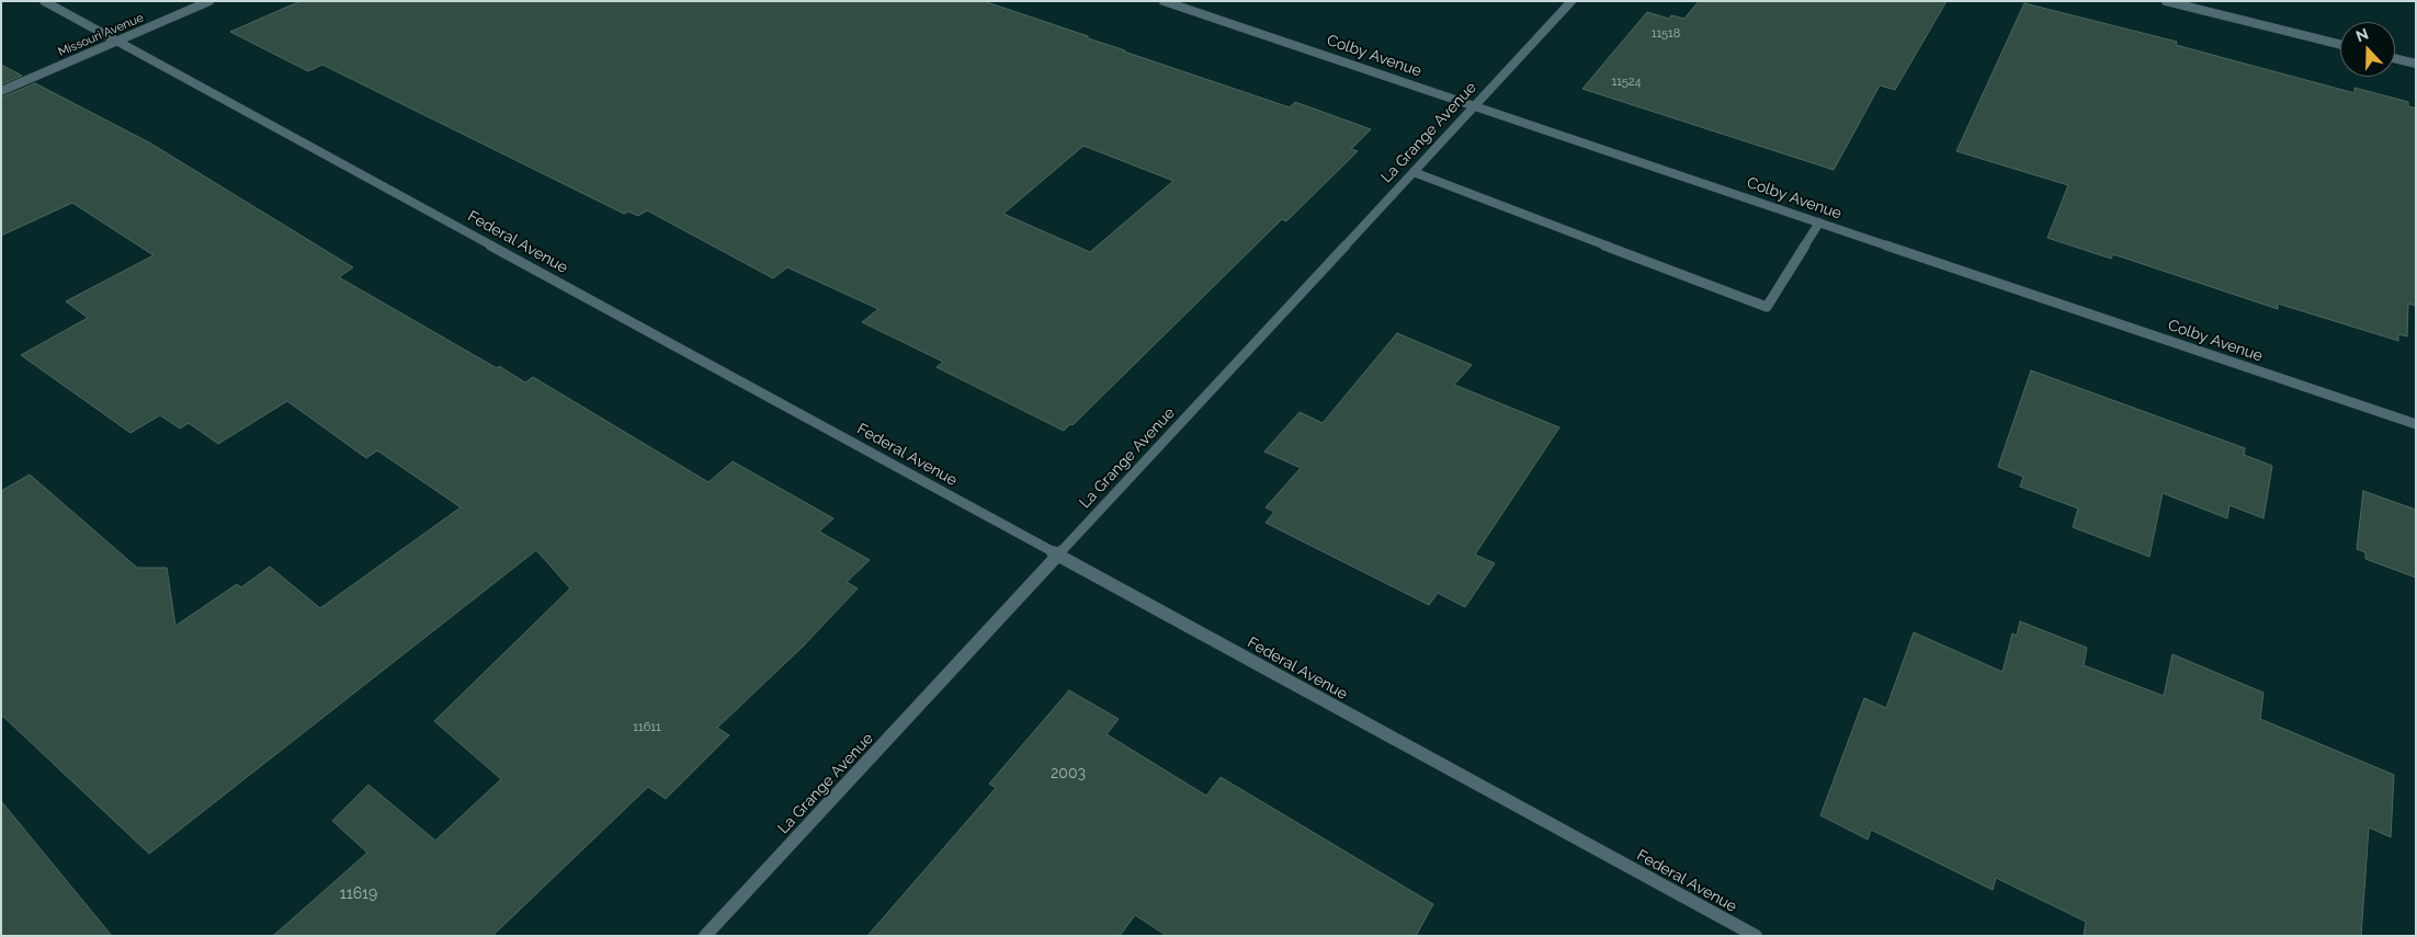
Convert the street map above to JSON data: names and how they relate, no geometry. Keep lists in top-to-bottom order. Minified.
{"streets":{"street":["Missouri Avenue","Colby Avenue","La Grange Avenue","Federal Avenue"]},"crossings":[["Missouri Avenue","Federal Avenue"],["Colby Avenue","La Grange Avenue"],["La Grange Avenue","Federal Avenue"]],"house_numbers":["11518","11524","11611","2003","11619"],"north":"top"}
